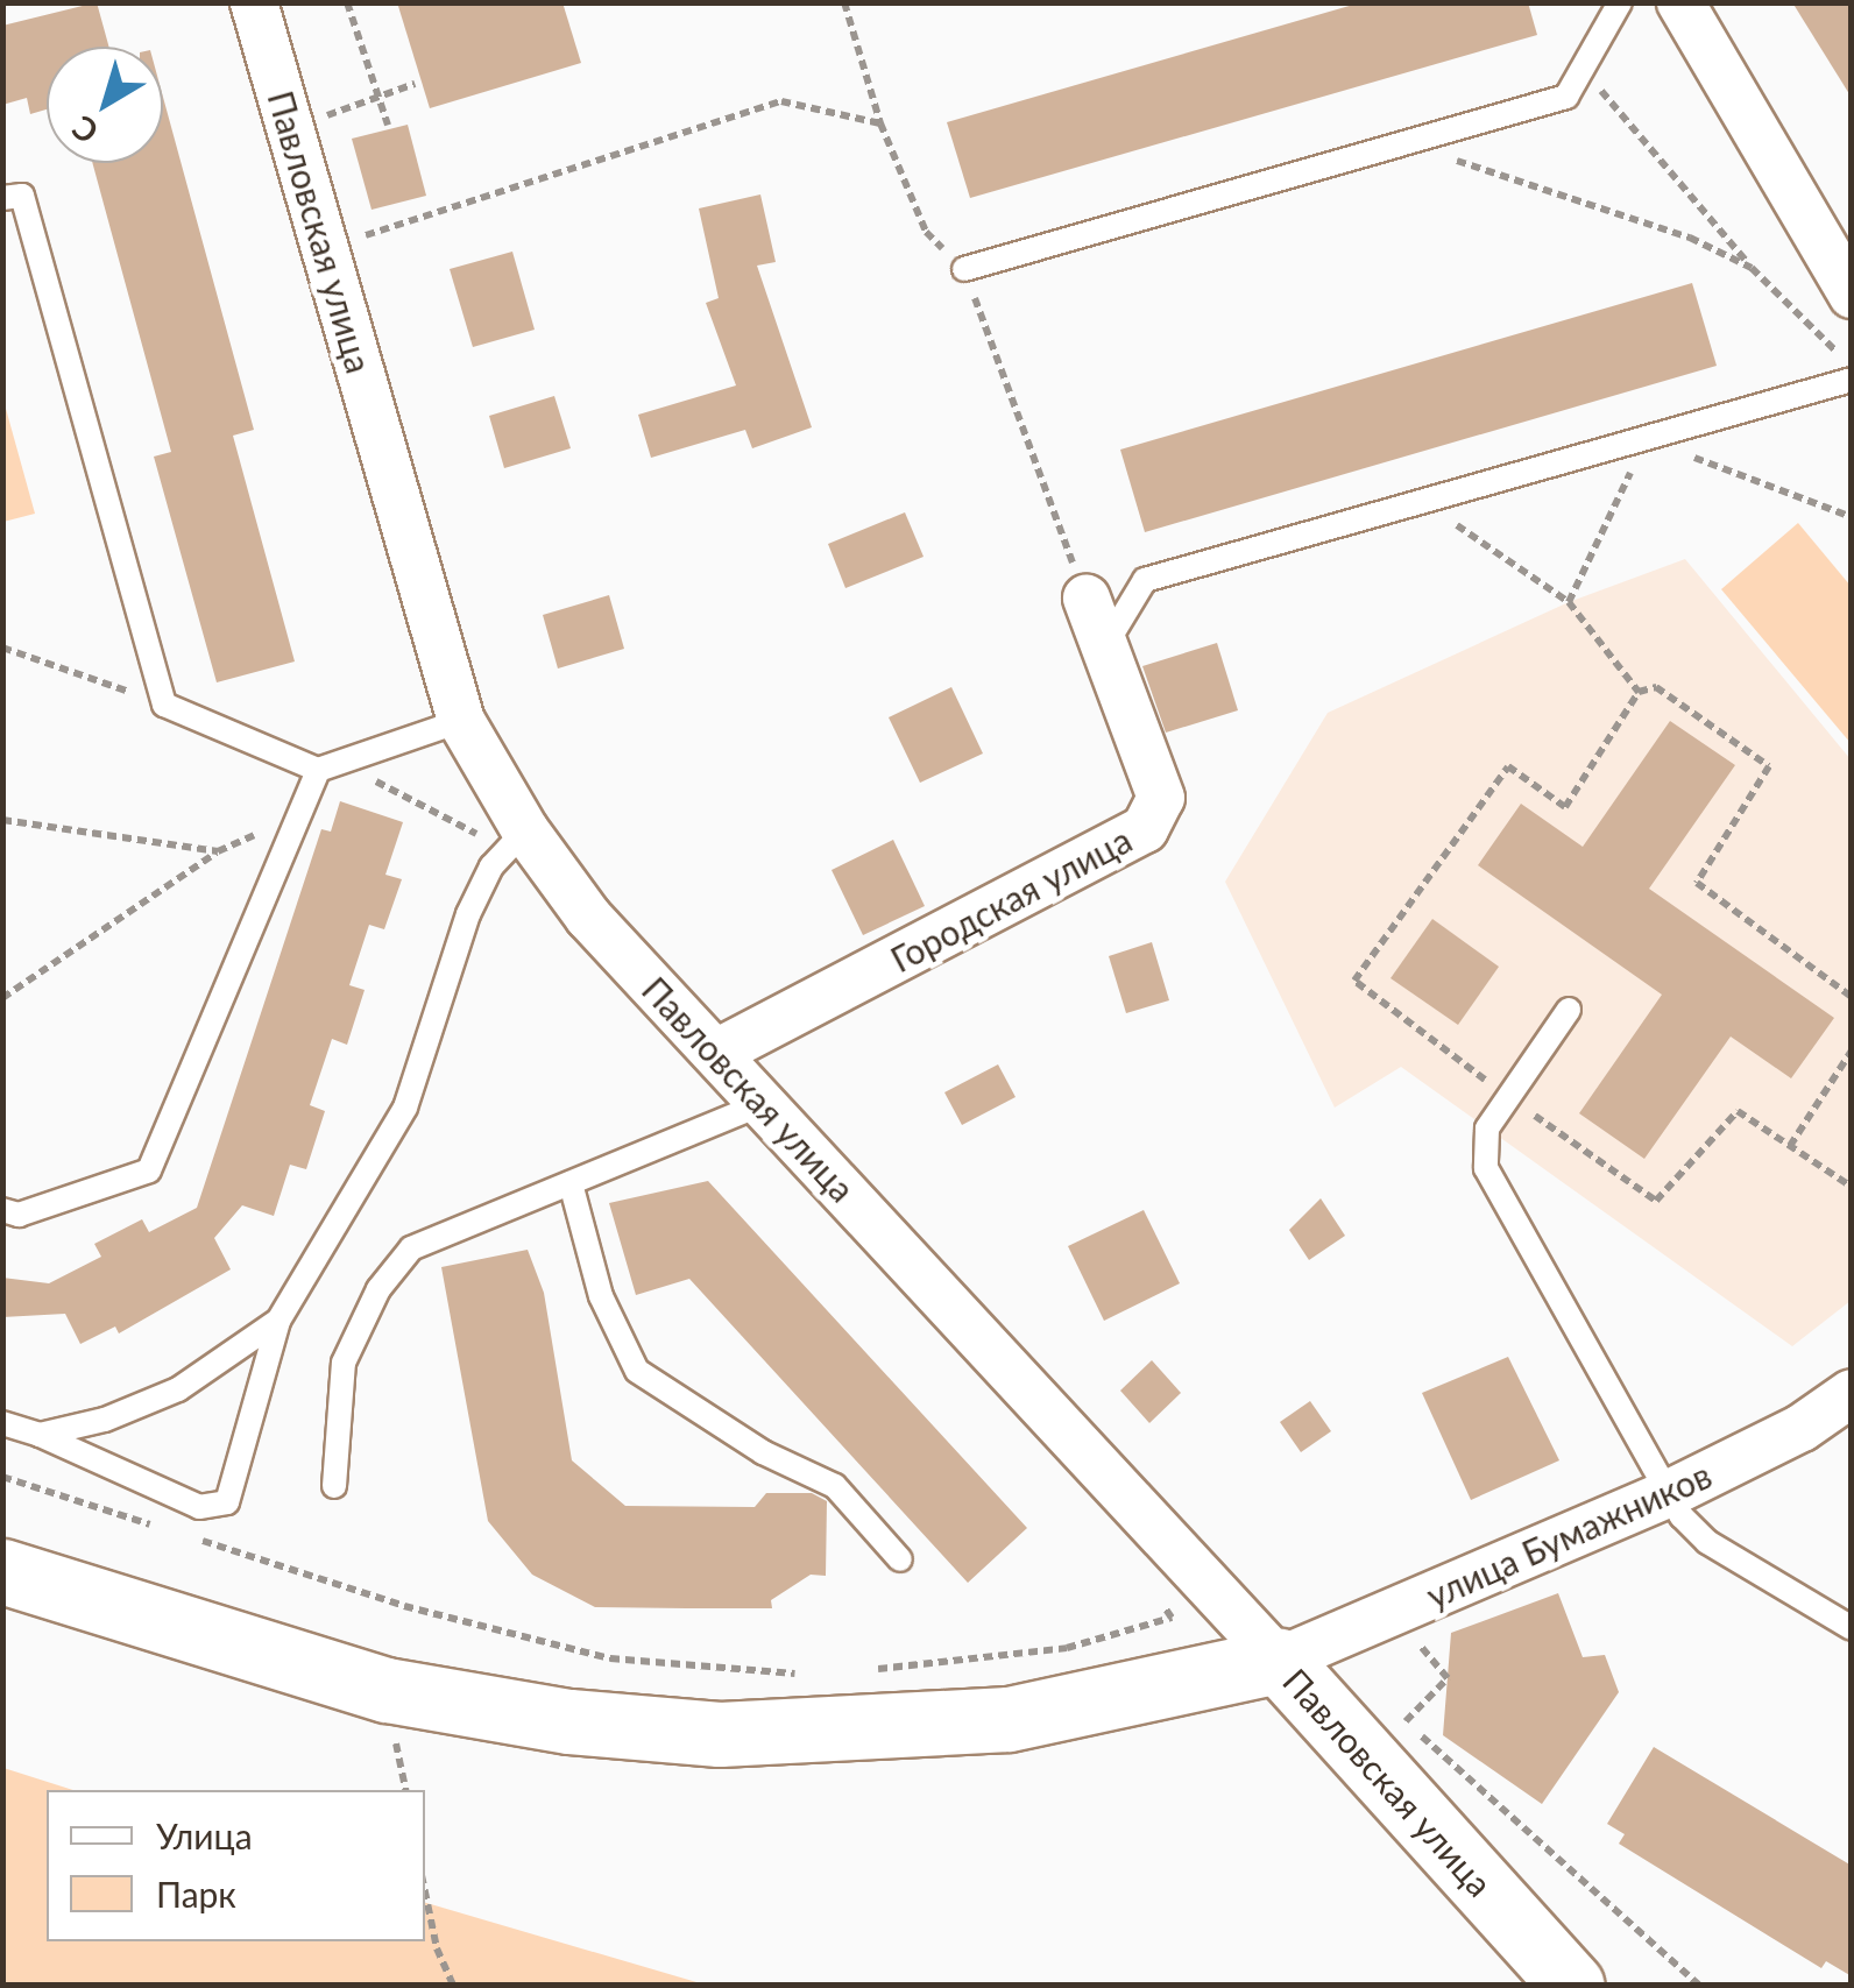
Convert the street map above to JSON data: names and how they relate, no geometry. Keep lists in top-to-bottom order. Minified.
{"streets":{"street":["Павловская улица","Городская улица","улица Бумажников"]},"crossings":[["Павловская улица","Городская улица"],["Павловская улица","улица Бумажников"]],"legend":["Улица","Парк"],"north":"bottom left"}
